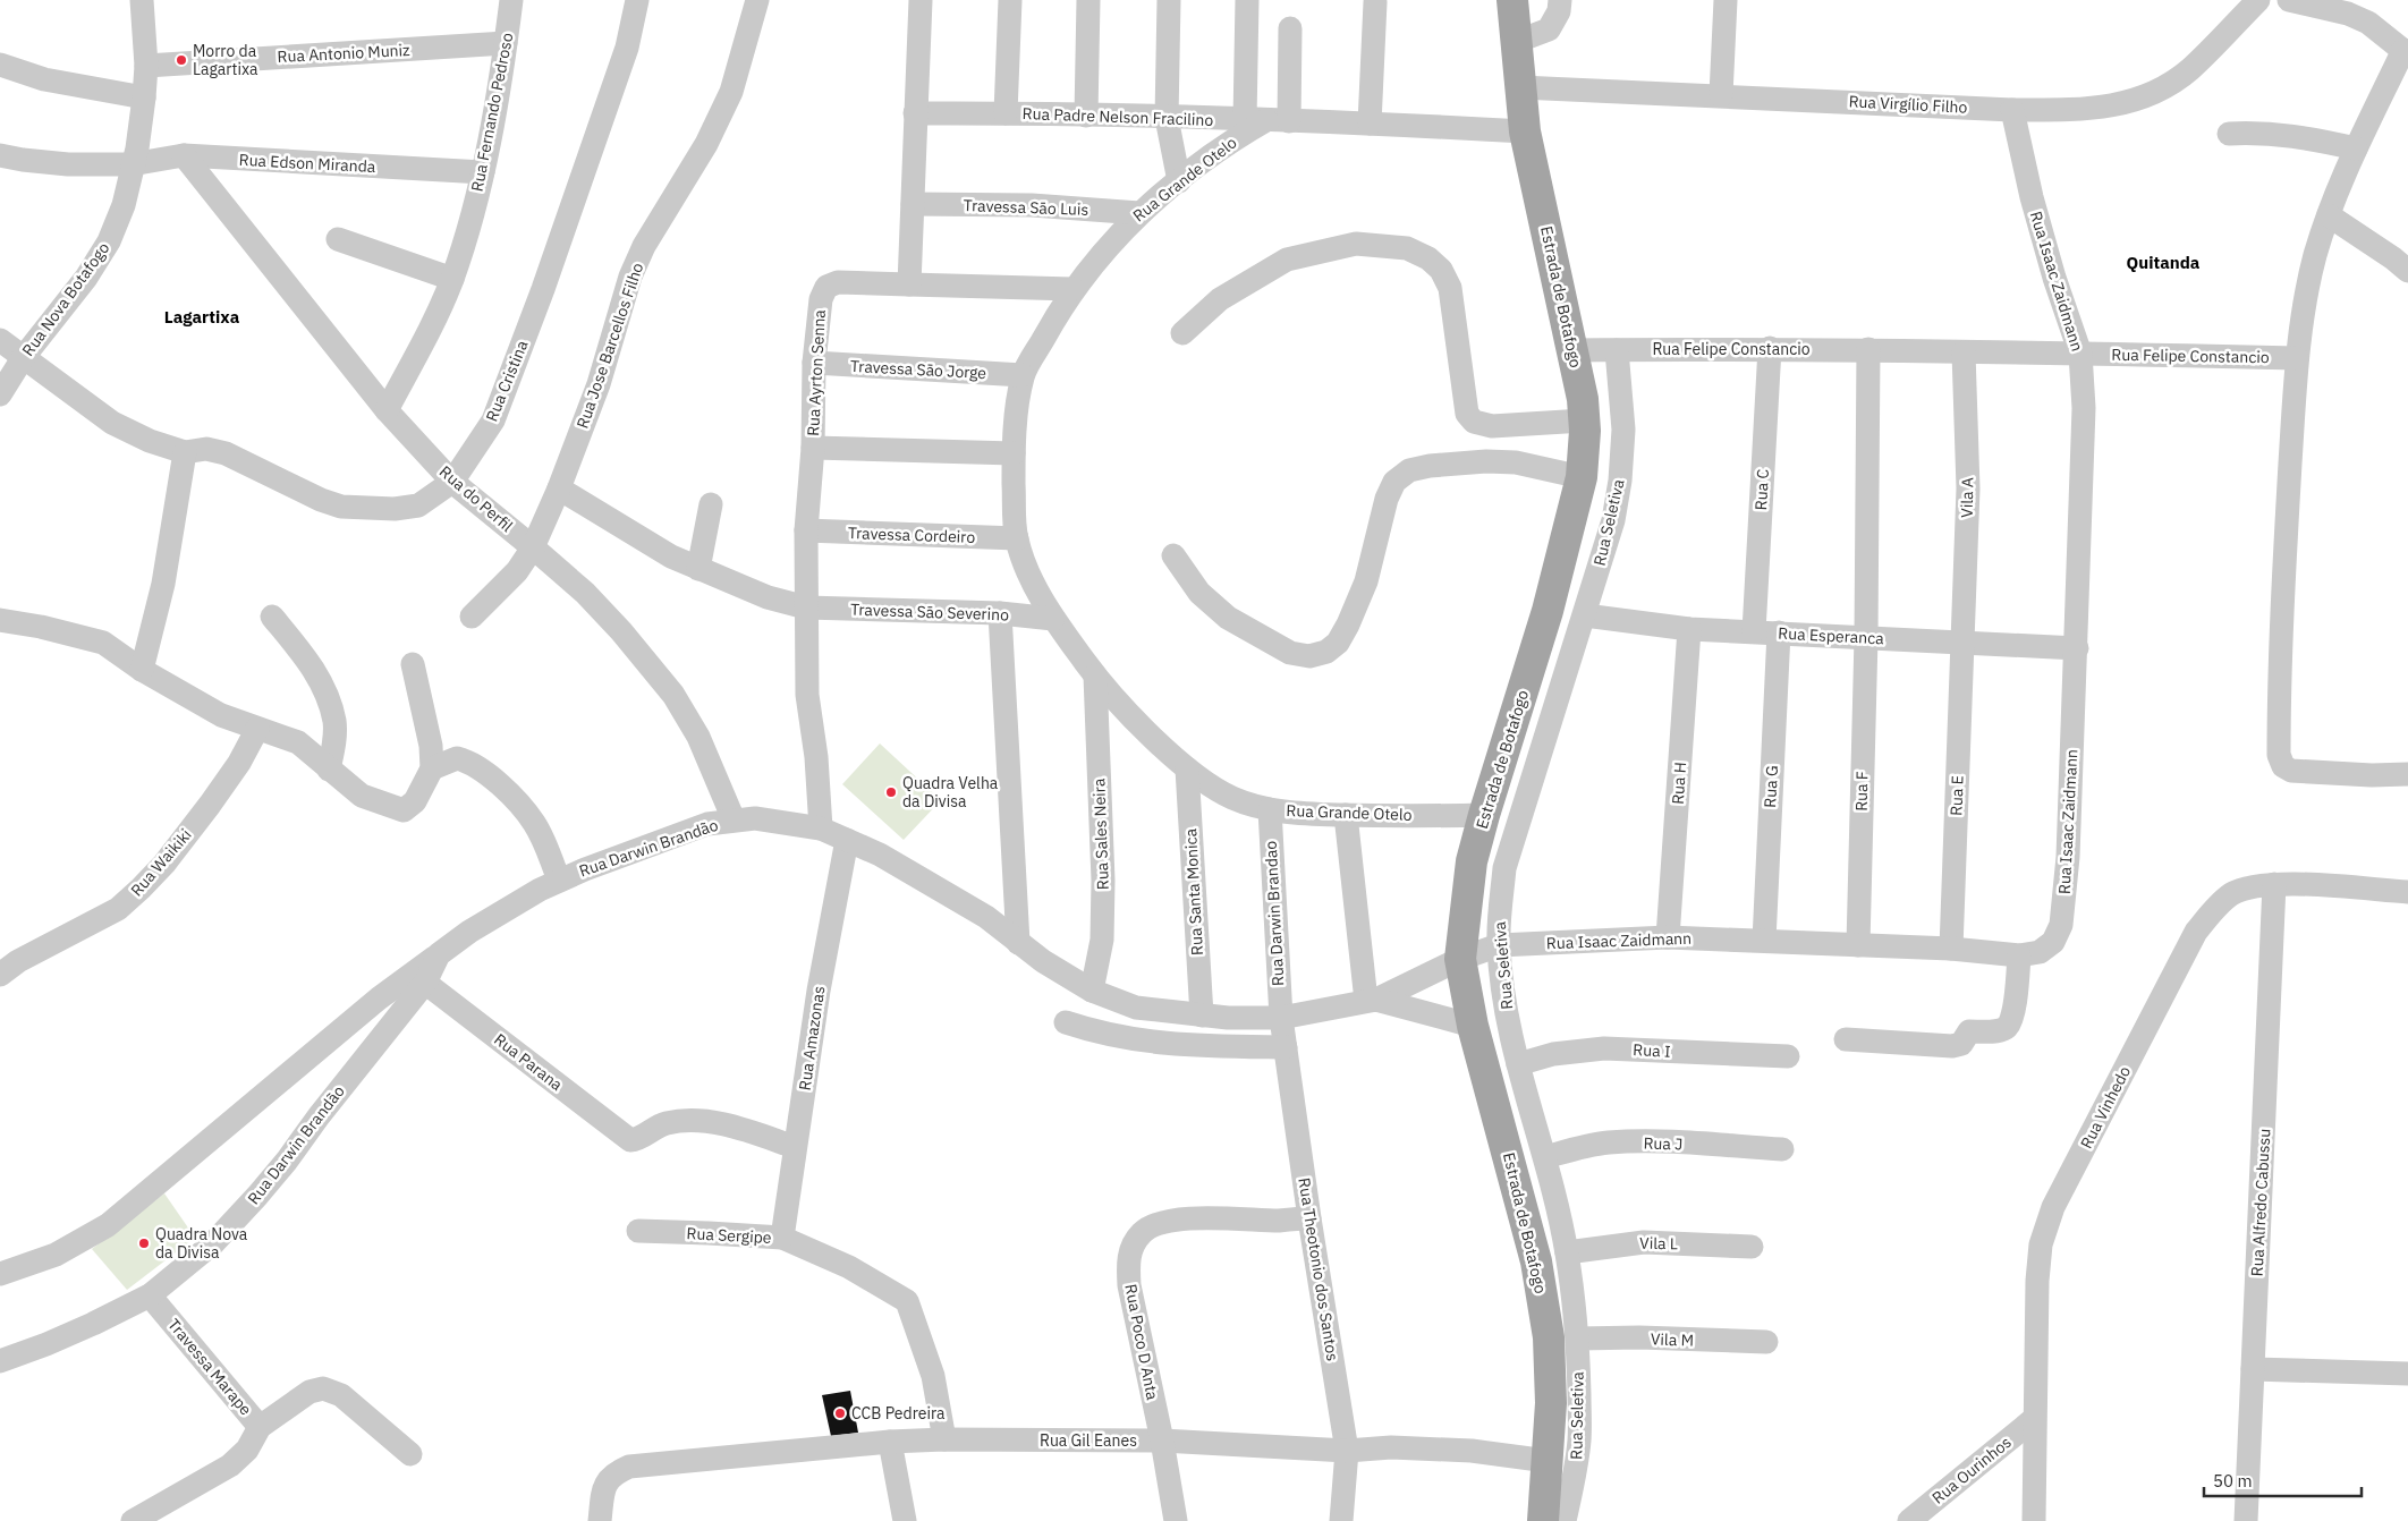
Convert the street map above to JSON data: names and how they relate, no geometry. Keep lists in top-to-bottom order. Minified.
{"streets":{"main road":["Estrada de Botafogo"],"street":["Rua Antonio Muniz","Rua Virgílio Filho","Rua Fernando Pedroso","Rua Padre Nelson Fracilino","Rua Edson Miranda","Rua Grande Otelo","Travessa Sāo Luis","Rua Isaac Zaidmann","Rua Nova Botafogo","Rua Jose Barcellos Filho","Rua Felipe Constancio","Travessa Sāo Jorge","Rua Ayrton Senna","Rua Cristina","Rua C","Vila A","Rua do Perfil","Rua Seletiva","Travessa Cordeiro","Travessa Sāo Severino","Rua Esperanca","Rua H","Rua G","Rua F","Rua E","Rua Sales Neira","Rua Darwin Brandão","Rua Waikiki","Rua Santa Monica","Rua Darwin Brandao","Rua Amazonas","Rua I","Rua Parana","Rua Vinhedo","Rua J","Rua Alfredo Cabussu","Rua Sergipe","Vila L","Rua Theotonio dos Santos","Vila M","Rua Poco D Anta","Travessa Marape","Rua Gil Eanes","Rua Ourinhos"]},"crossings":[["Rua Antonio Muniz","Rua Fernando Pedroso"],["Rua Antonio Muniz","Rua Nova Botafogo"],["Rua Virgílio Filho","Rua Isaac Zaidmann"],["Rua Virgílio Filho","Estrada de Botafogo"],["Rua Fernando Pedroso","Rua Edson Miranda"],["Rua Fernando Pedroso","Rua do Perfil"],["Rua Padre Nelson Fracilino","Rua Grande Otelo"],["Rua Padre Nelson Fracilino","Estrada de Botafogo"],["Rua Edson Miranda","Rua Nova Botafogo"],["Rua Edson Miranda","Rua do Perfil"],["Rua Grande Otelo","Travessa Sāo Luis"],["Rua Grande Otelo","Estrada de Botafogo"],["Rua Grande Otelo","Travessa Sāo Jorge"],["Rua Grande Otelo","Rua Ayrton Senna"],["Rua Grande Otelo","Travessa Cordeiro"],["Rua Grande Otelo","Travessa Sāo Severino"],["Rua Grande Otelo","Rua Sales Neira"],["Rua Grande Otelo","Rua Santa Monica"],["Rua Grande Otelo","Rua Darwin Brandao"],["Rua Isaac Zaidmann","Estrada de Botafogo"],["Rua Isaac Zaidmann","Rua Felipe Constancio"],["Rua Isaac Zaidmann","Rua Seletiva"],["Rua Isaac Zaidmann","Rua Esperanca"],["Rua Isaac Zaidmann","Rua H"],["Rua Isaac Zaidmann","Rua G"],["Rua Isaac Zaidmann","Rua F"],["Rua Isaac Zaidmann","Rua E"],["Estrada de Botafogo","Rua Felipe Constancio"],["Estrada de Botafogo","Rua Darwin Brandão"],["Estrada de Botafogo","Rua Gil Eanes"],["Rua Nova Botafogo","Rua Cristina"],["Rua Jose Barcellos Filho","Rua do Perfil"],["Rua Jose Barcellos Filho","Travessa Sāo Severino"],["Rua Felipe Constancio","Rua C"],["Rua Felipe Constancio","Vila A"],["Rua Felipe Constancio","Rua Seletiva"],["Rua Felipe Constancio","Rua F"],["Travessa Sāo Jorge","Rua Ayrton Senna"],["Rua Ayrton Senna","Travessa Cordeiro"],["Rua Ayrton Senna","Travessa Sāo Severino"],["Rua Ayrton Senna","Rua Darwin Brandão"],["Rua Cristina","Rua do Perfil"],["Rua C","Rua Esperanca"],["Vila A","Rua Esperanca"],["Vila A","Rua E"],["Rua do Perfil","Rua Darwin Brandão"],["Rua Seletiva","Rua Esperanca"],["Rua Seletiva","Rua I"],["Rua Seletiva","Rua J"],["Rua Seletiva","Vila L"],["Rua Seletiva","Vila M"],["Rua Esperanca","Rua H"],["Rua Esperanca","Rua G"],["Rua Esperanca","Rua F"],["Rua Esperanca","Rua E"],["Rua Sales Neira","Rua Darwin Brandão"],["Rua Darwin Brandão","Rua Santa Monica"],["Rua Darwin Brandão","Rua Darwin Brandao"],["Rua Darwin Brandão","Rua Amazonas"],["Rua Darwin Brandão","Rua Parana"],["Rua Darwin Brandão","Rua Theotonio dos Santos"],["Rua Darwin Brandão","Travessa Marape"],["Rua Darwin Brandao","Rua Theotonio dos Santos"],["Rua Amazonas","Rua Parana"],["Rua Amazonas","Rua Sergipe"],["Rua Vinhedo","Rua Alfredo Cabussu"],["Rua Vinhedo","Rua Ourinhos"],["Rua Sergipe","Rua Gil Eanes"],["Rua Theotonio dos Santos","Rua Poco D Anta"],["Rua Theotonio dos Santos","Rua Gil Eanes"],["Rua Poco D Anta","Rua Gil Eanes"]],"districts":["Quitanda","Lagartixa"],"places":["Morro da Lagartixa","Quadra Velha da Divisa","Quadra Nova da Divisa","CCB Pedreira"],"scale_bar":"50 m"}
